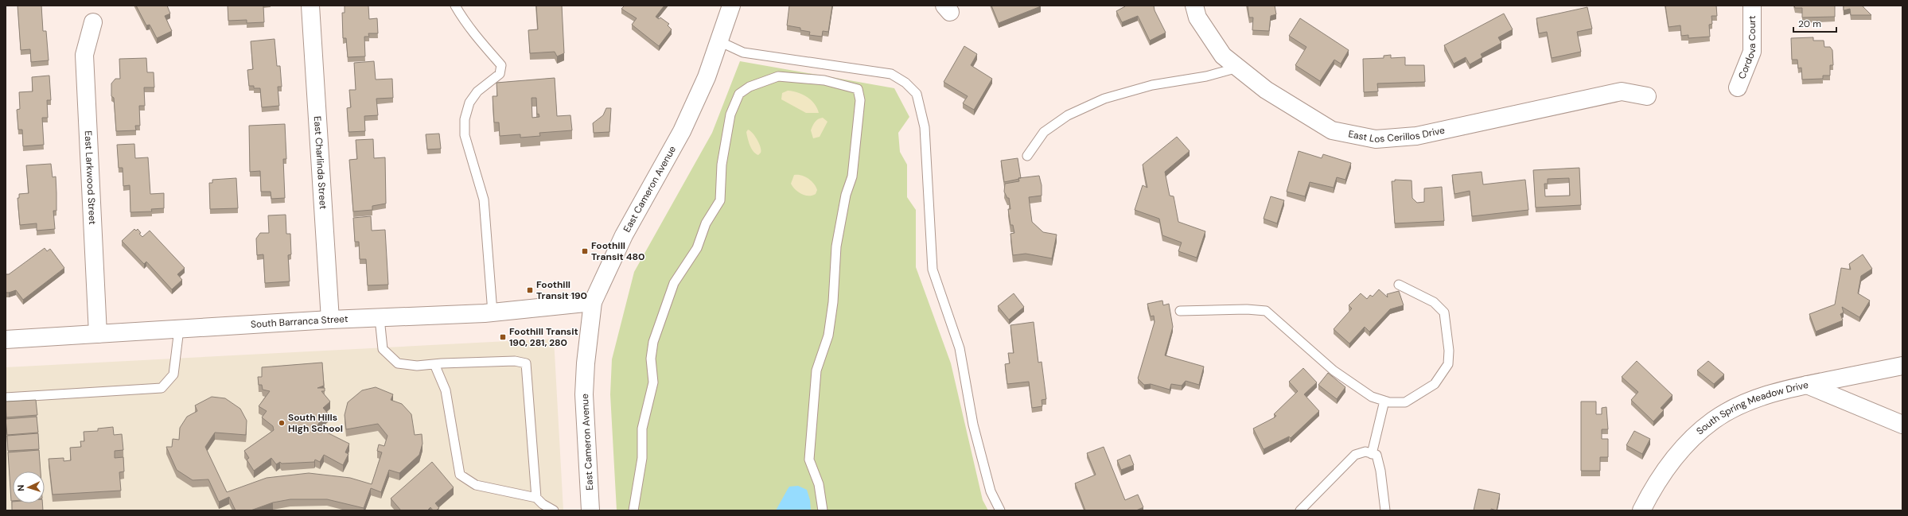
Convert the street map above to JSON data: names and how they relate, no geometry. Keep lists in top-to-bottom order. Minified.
{"streets":{"street":["Cordova Court","East Los Cerillos Drive","East Charlinda Street","East Larkwood Street","East Cameron Avenue","South Barranca Street","South Spring Meadow Drive"]},"crossings":[["East Charlinda Street","South Barranca Street"],["East Larkwood Street","South Barranca Street"],["East Cameron Avenue","South Barranca Street"]],"places":{"transit":["Foothill Transit 480","Foothill Transit 190","Foothill Transit 190, 281, 280"],"other":["South Hills High School"]},"scale_bar":"20 m","north":"left"}
